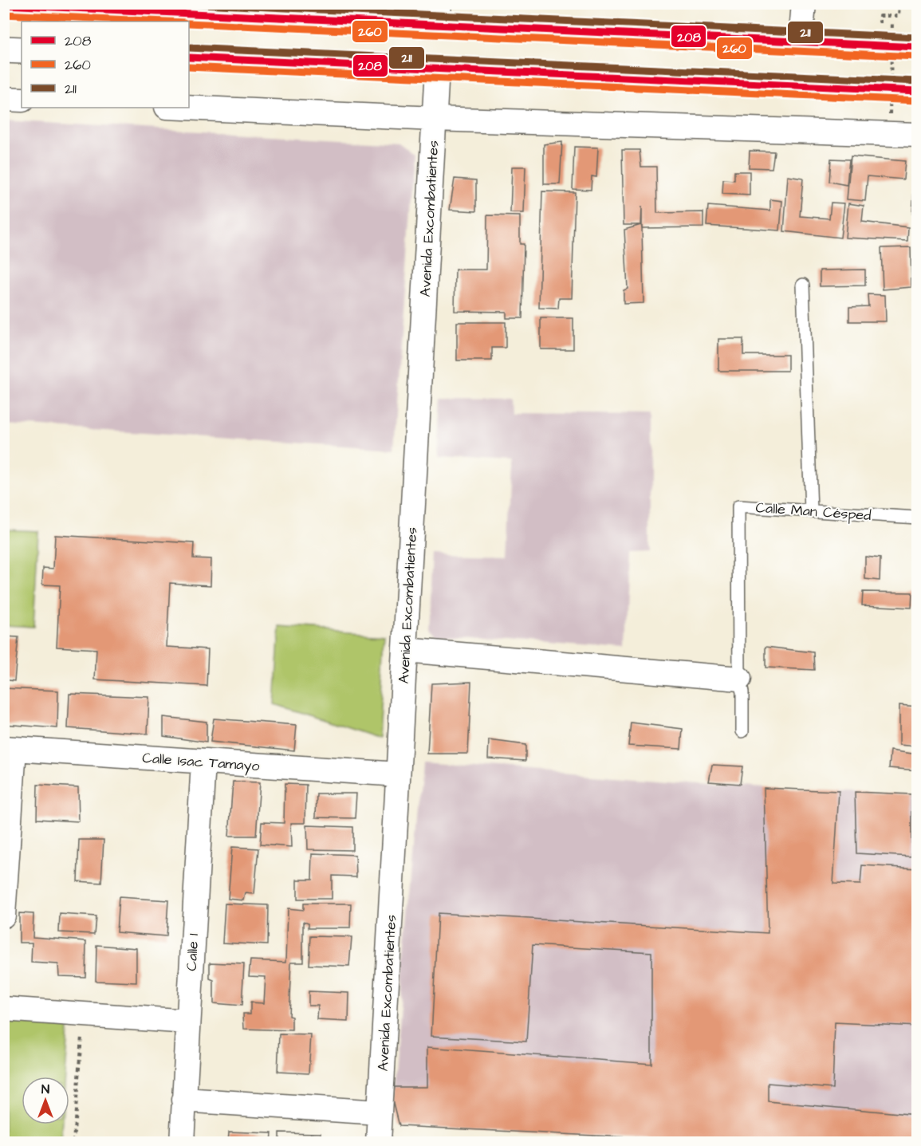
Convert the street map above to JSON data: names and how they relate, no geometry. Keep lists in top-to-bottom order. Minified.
{"streets":{"street":["Avenida Excombatientes","Calle Isac Tamayo","Calle 1"],"lane":["Calle Man Césped"]},"crossings":[["Avenida Excombatientes","Calle Isac Tamayo"],["Calle Isac Tamayo","Calle 1"]],"lines":["transit line 211","transit line 208","transit line 260"],"legend":["208","260","211"],"north":"top"}
